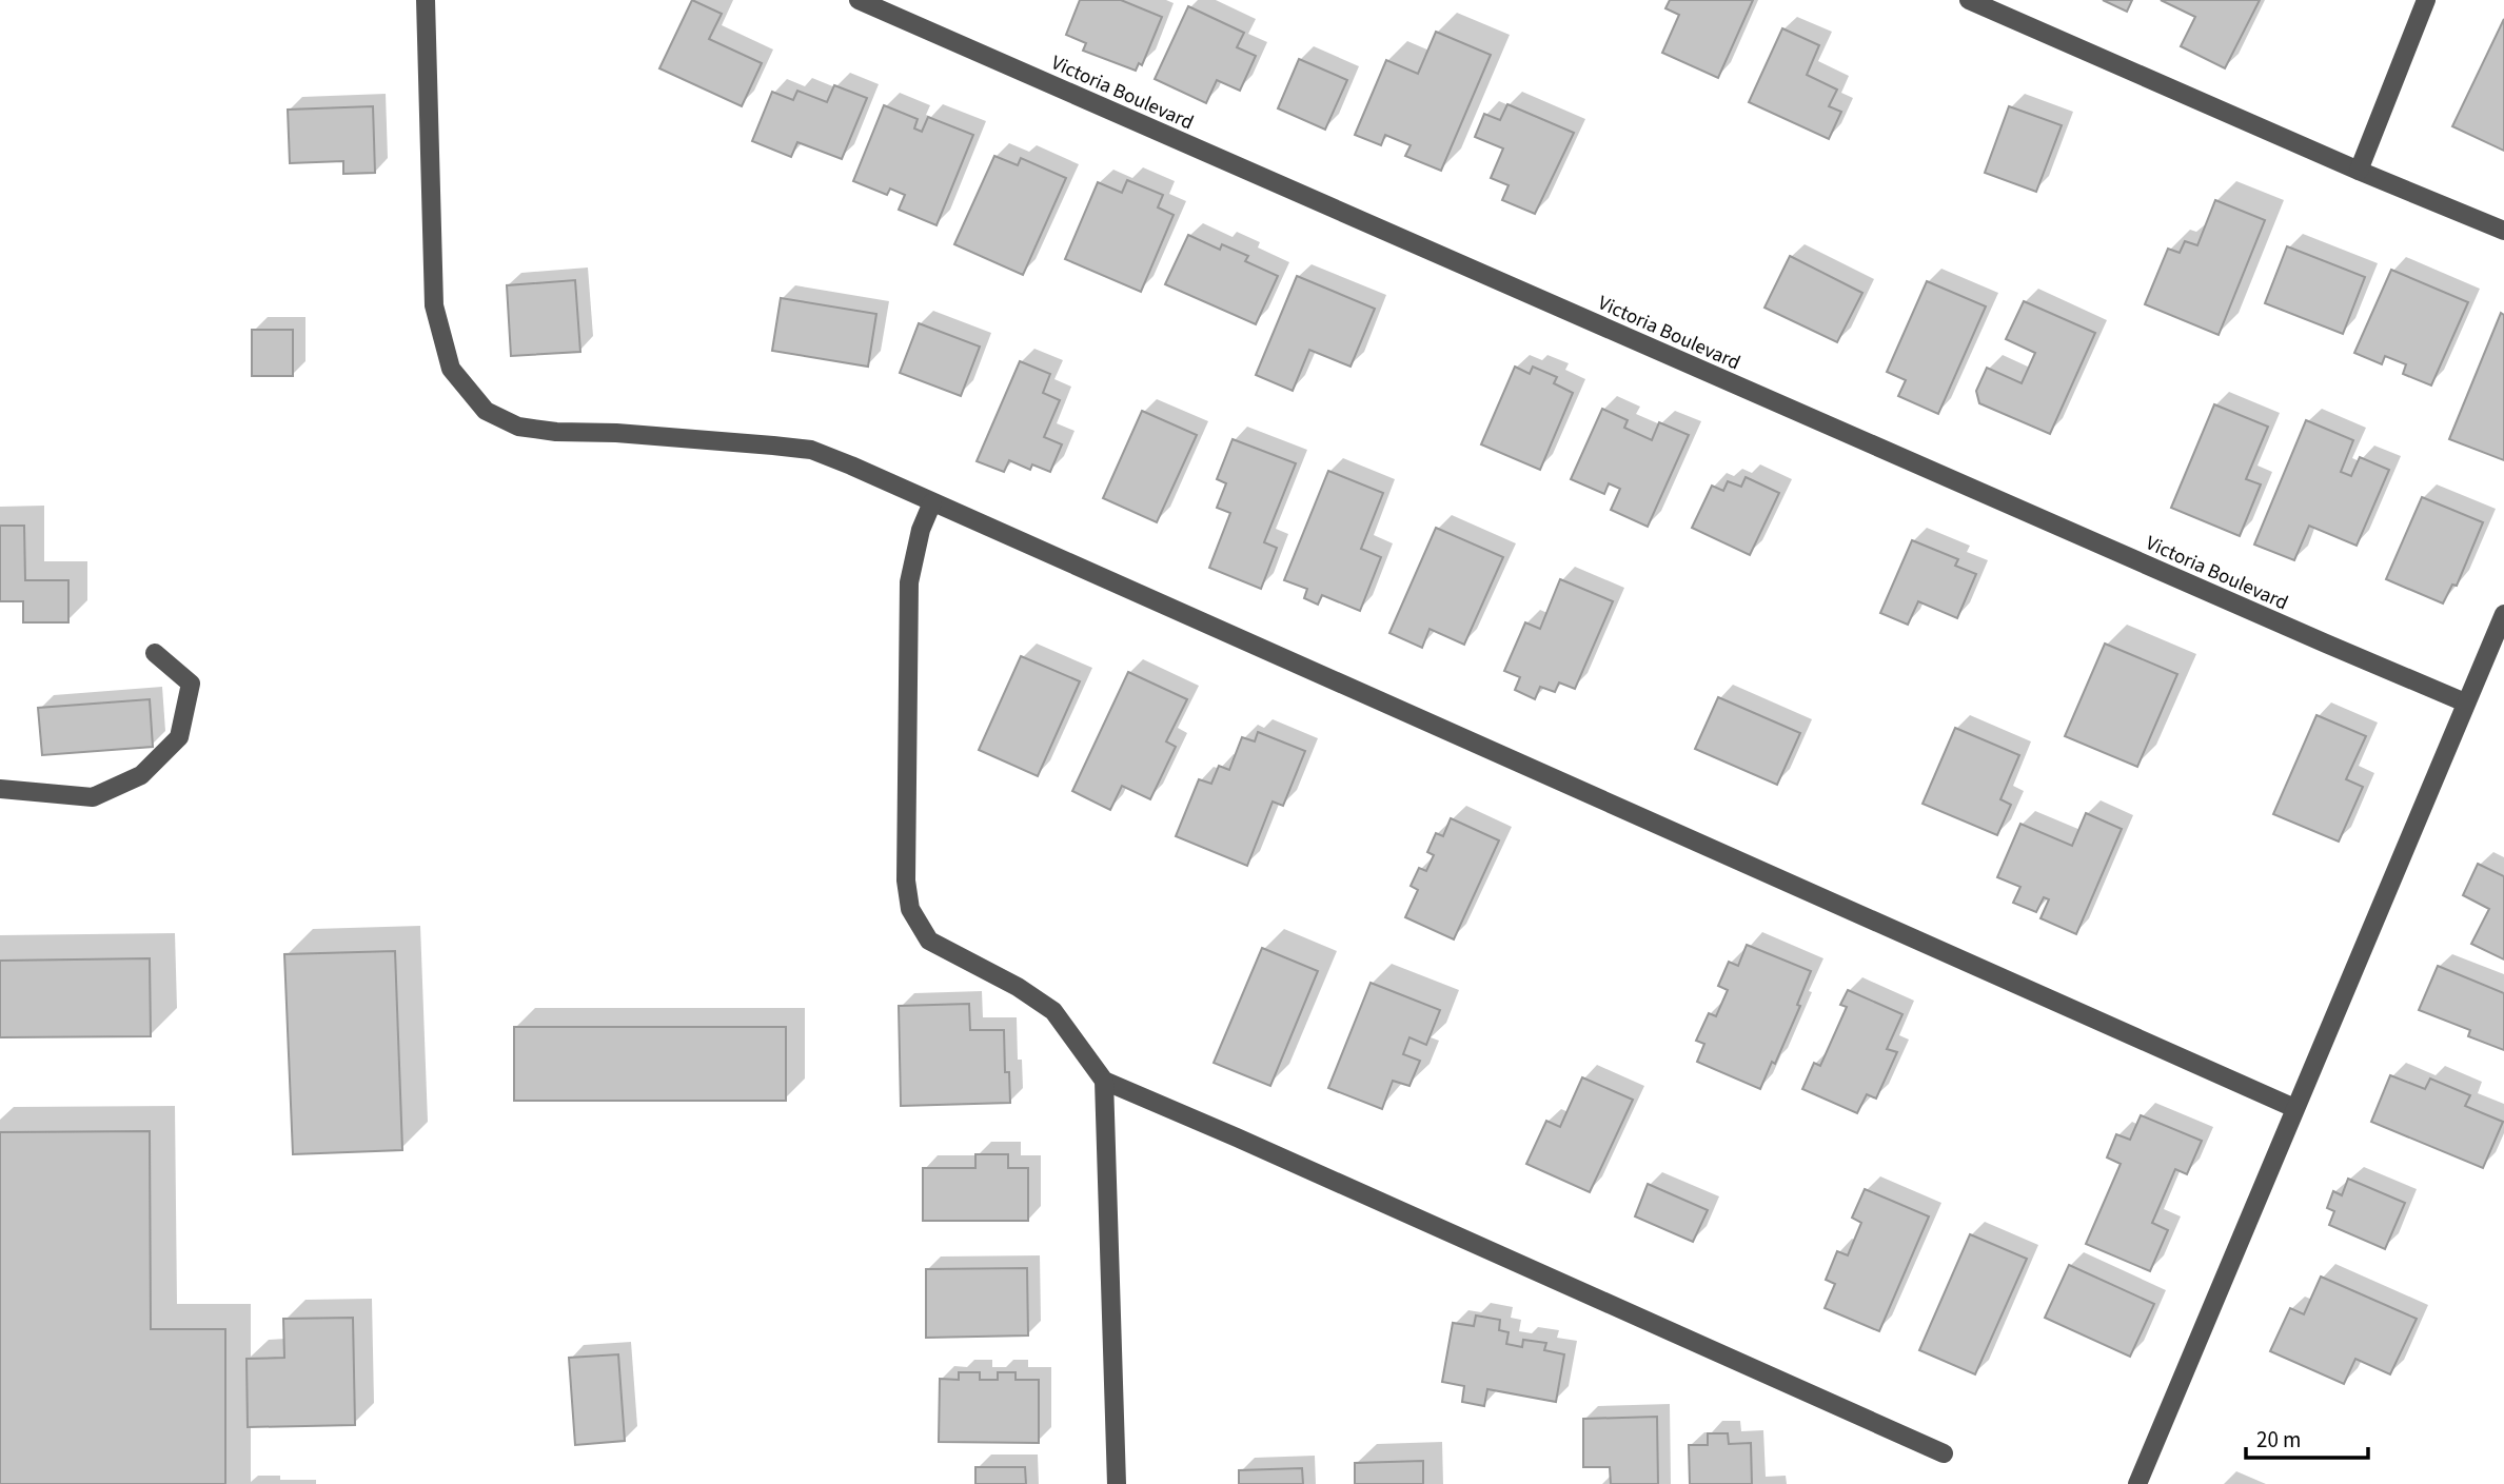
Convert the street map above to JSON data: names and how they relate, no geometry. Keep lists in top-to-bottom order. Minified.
{"streets":{"street":["Victoria Boulevard"]},"scale_bar":"20 m"}
